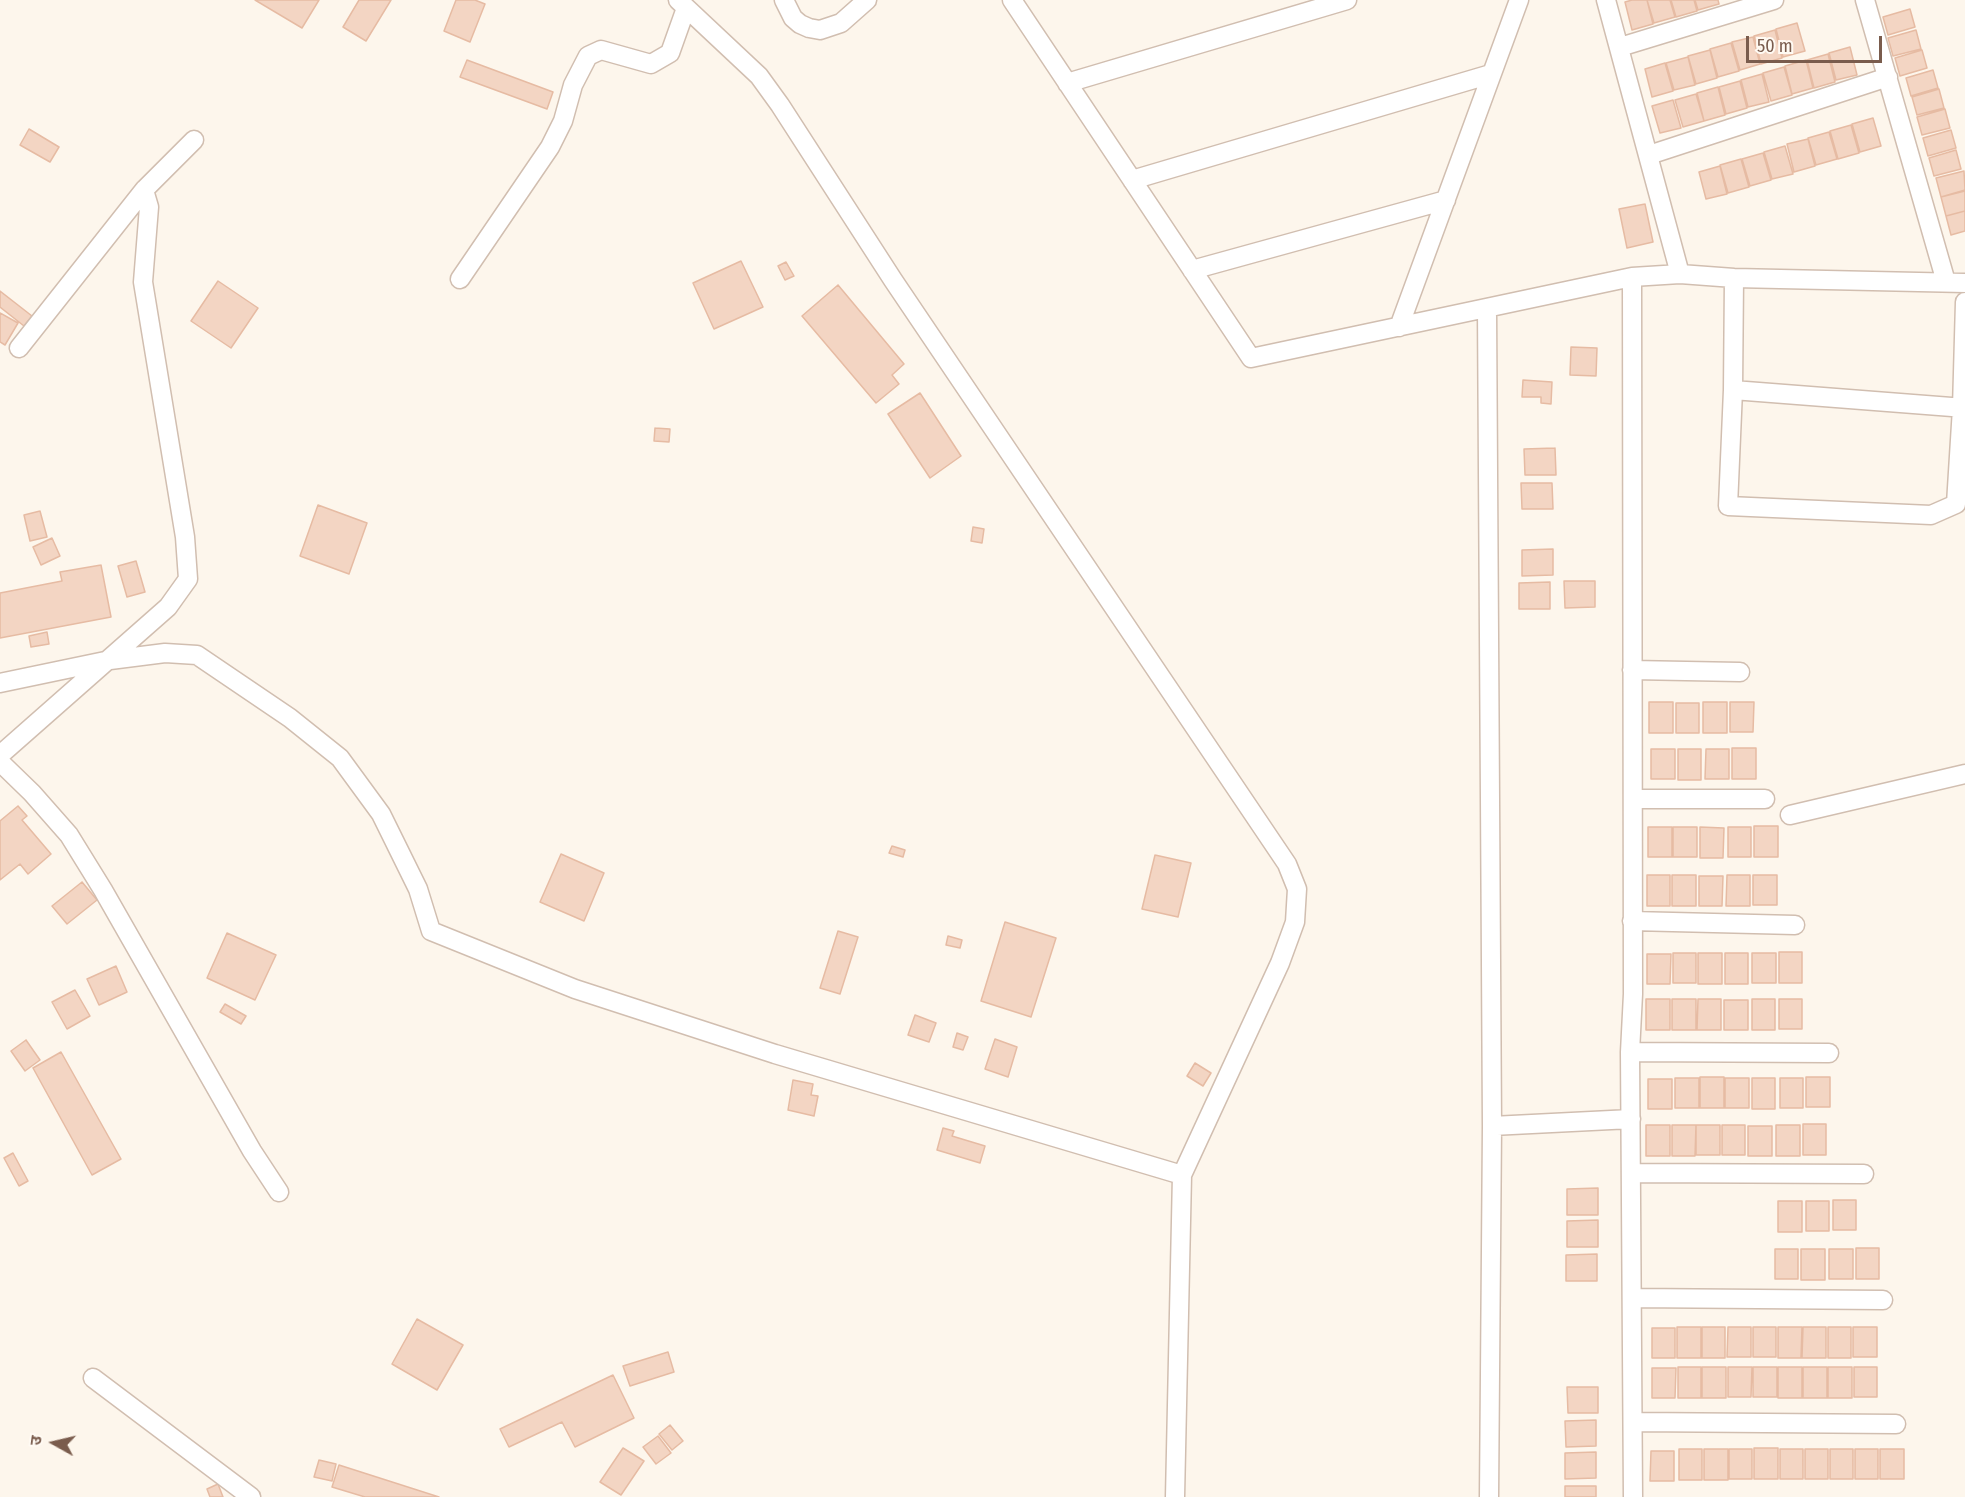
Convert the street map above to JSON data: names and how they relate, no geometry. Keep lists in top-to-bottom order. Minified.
{"scale_bar":"50 m","north":"left"}
